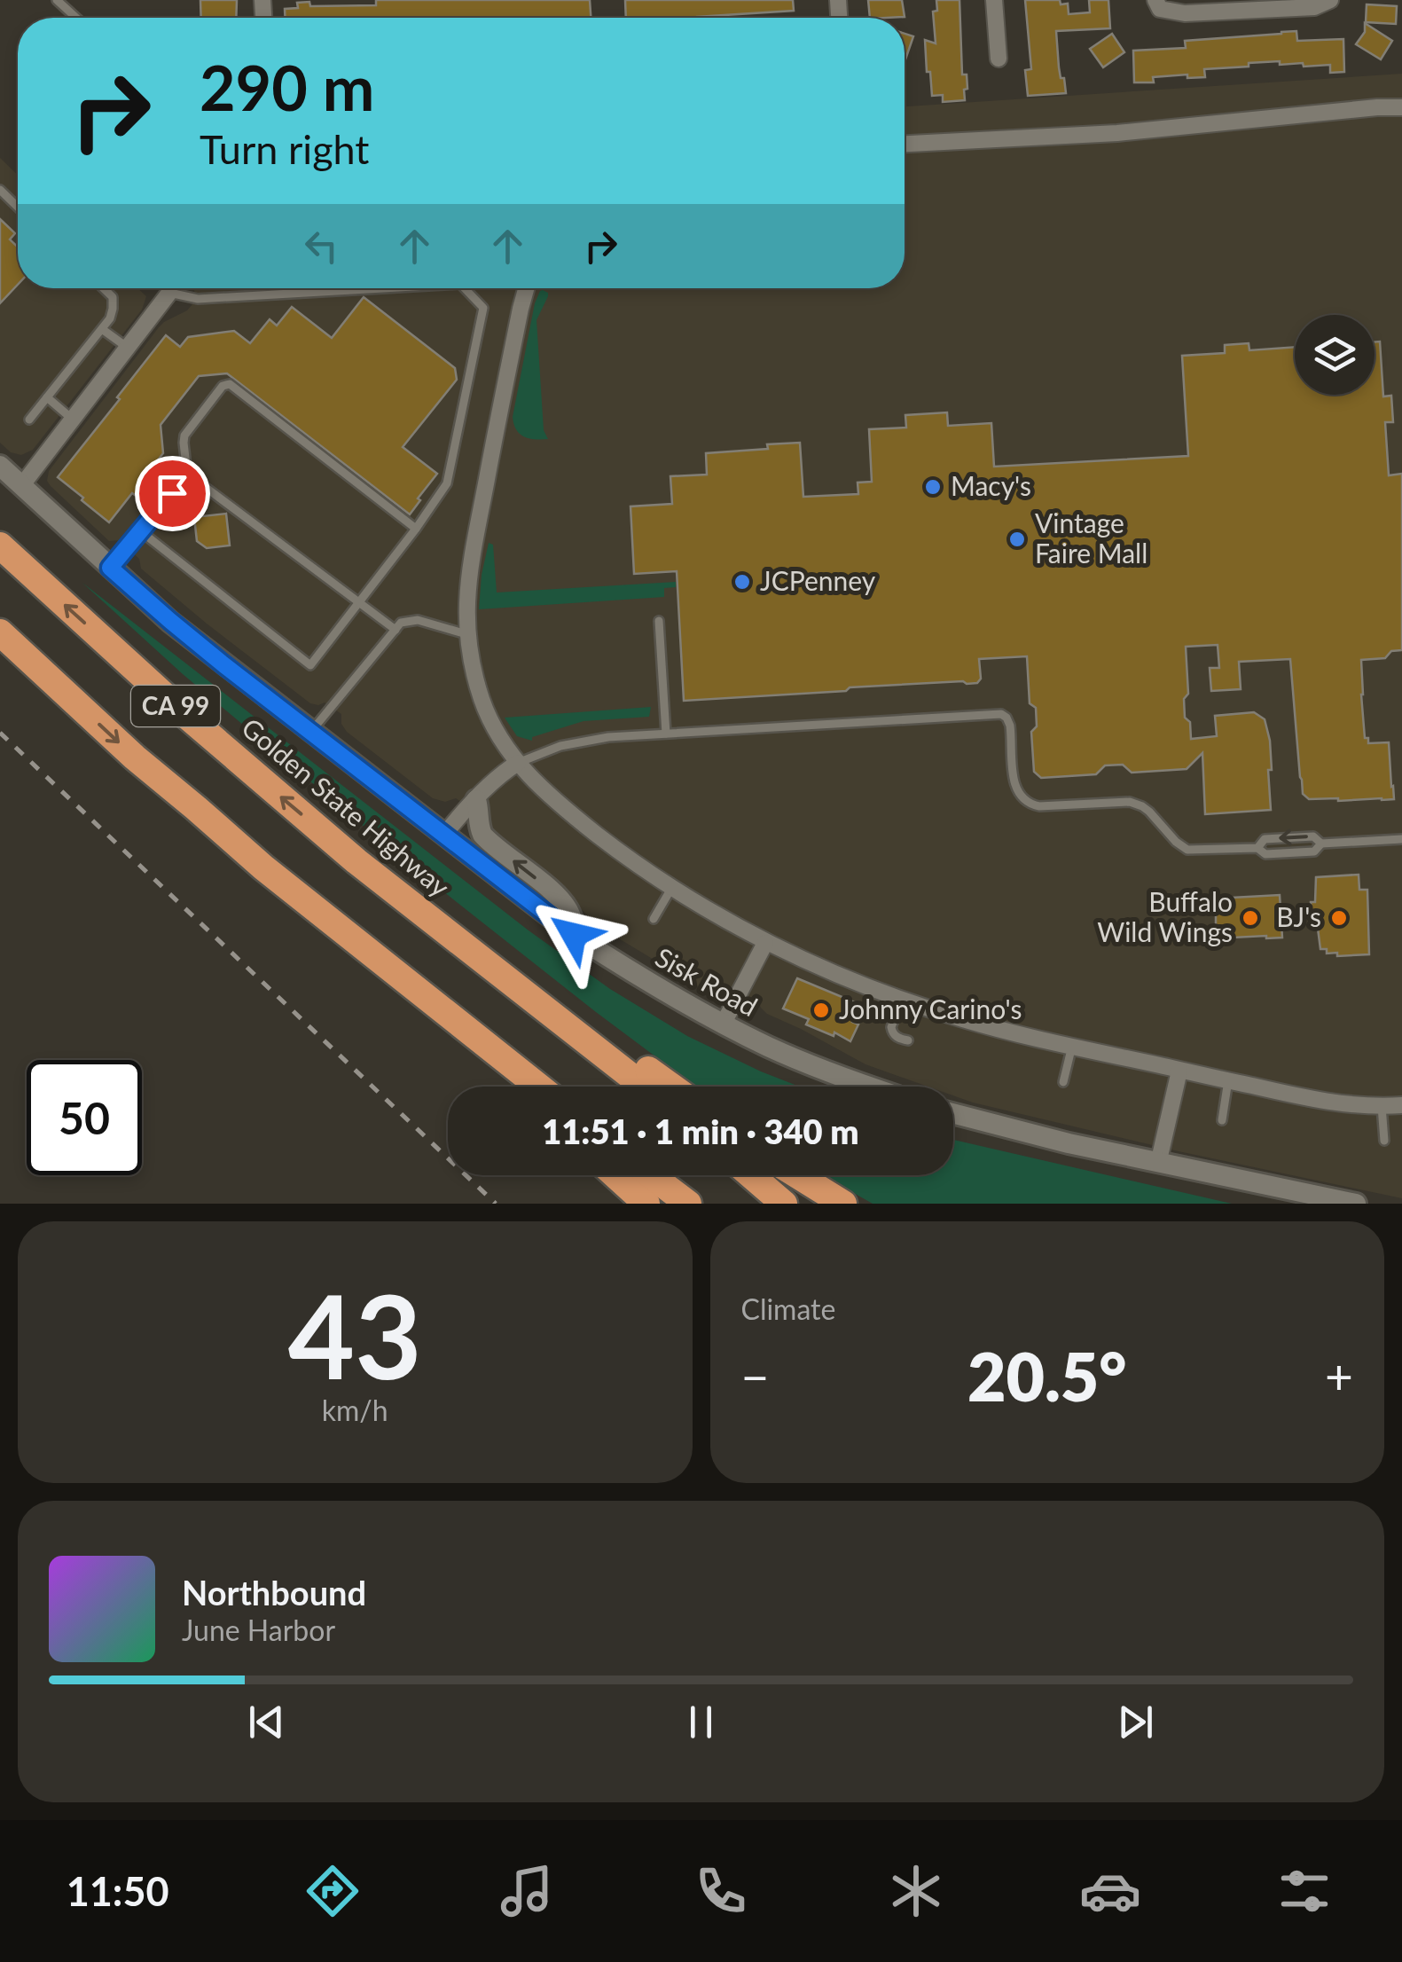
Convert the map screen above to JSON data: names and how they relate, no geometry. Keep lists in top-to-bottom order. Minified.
{"streets":{"highway":["CA 99","Golden State Highway"],"main road":["Sisk Road"]},"places":["Macy's","Vintage Faire Mall","JCPenney","Buffalo Wild Wings","BJ's","Johnny Carino's"],"page":{"turn":["290 m","Turn right"],"limit":"50","trip":"11:51 · 1 min · 340 m","tile":[["43","km/h"],"Climate"],"heat":["−","20.5°","+"],"song":["Northbound","June Harbor"],"tabs":"11:50"}}
